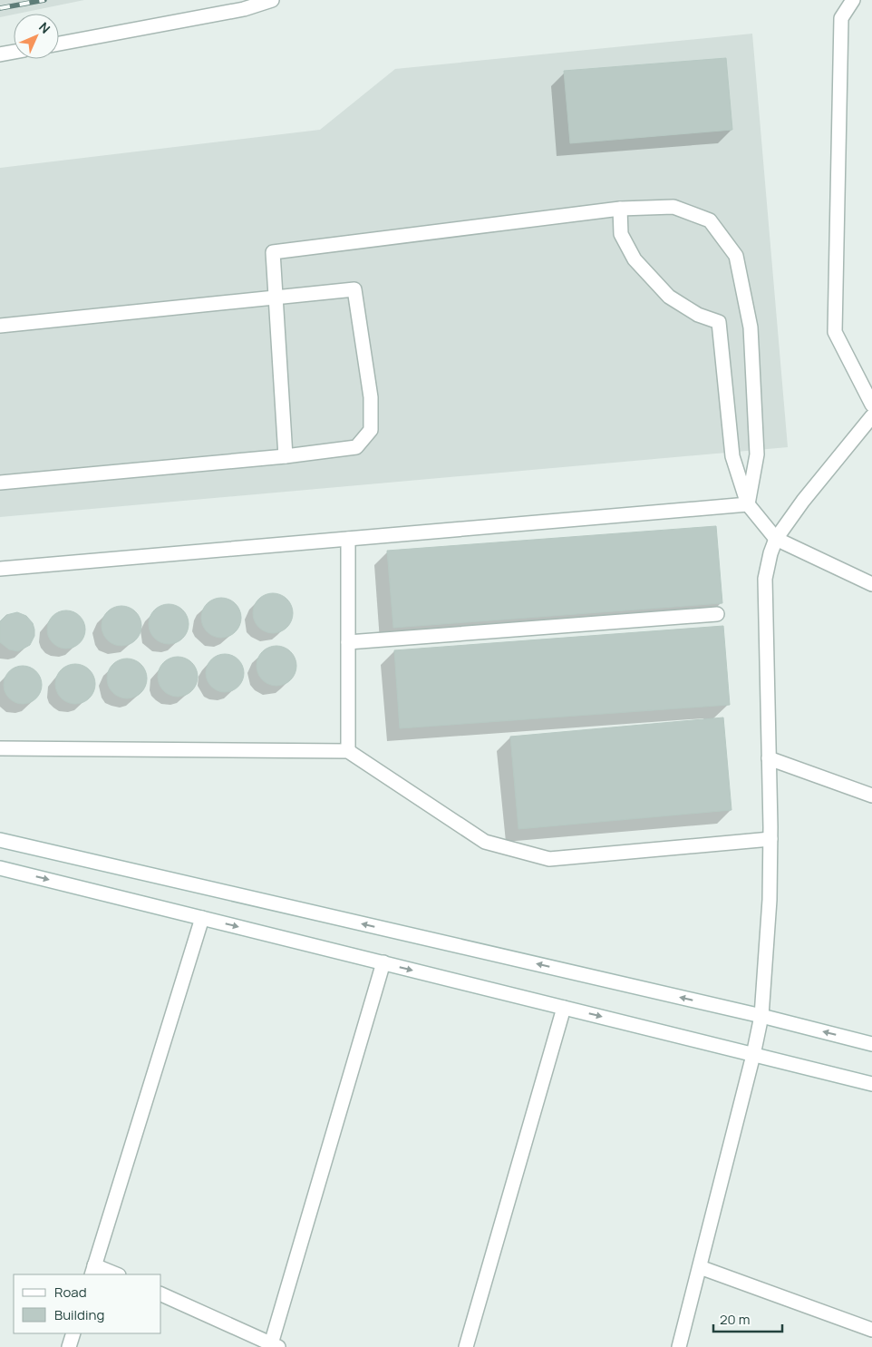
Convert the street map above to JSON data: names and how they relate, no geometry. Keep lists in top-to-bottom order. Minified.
{"legend":["Road","Building"],"scale_bar":"20 m","north":"top right"}
